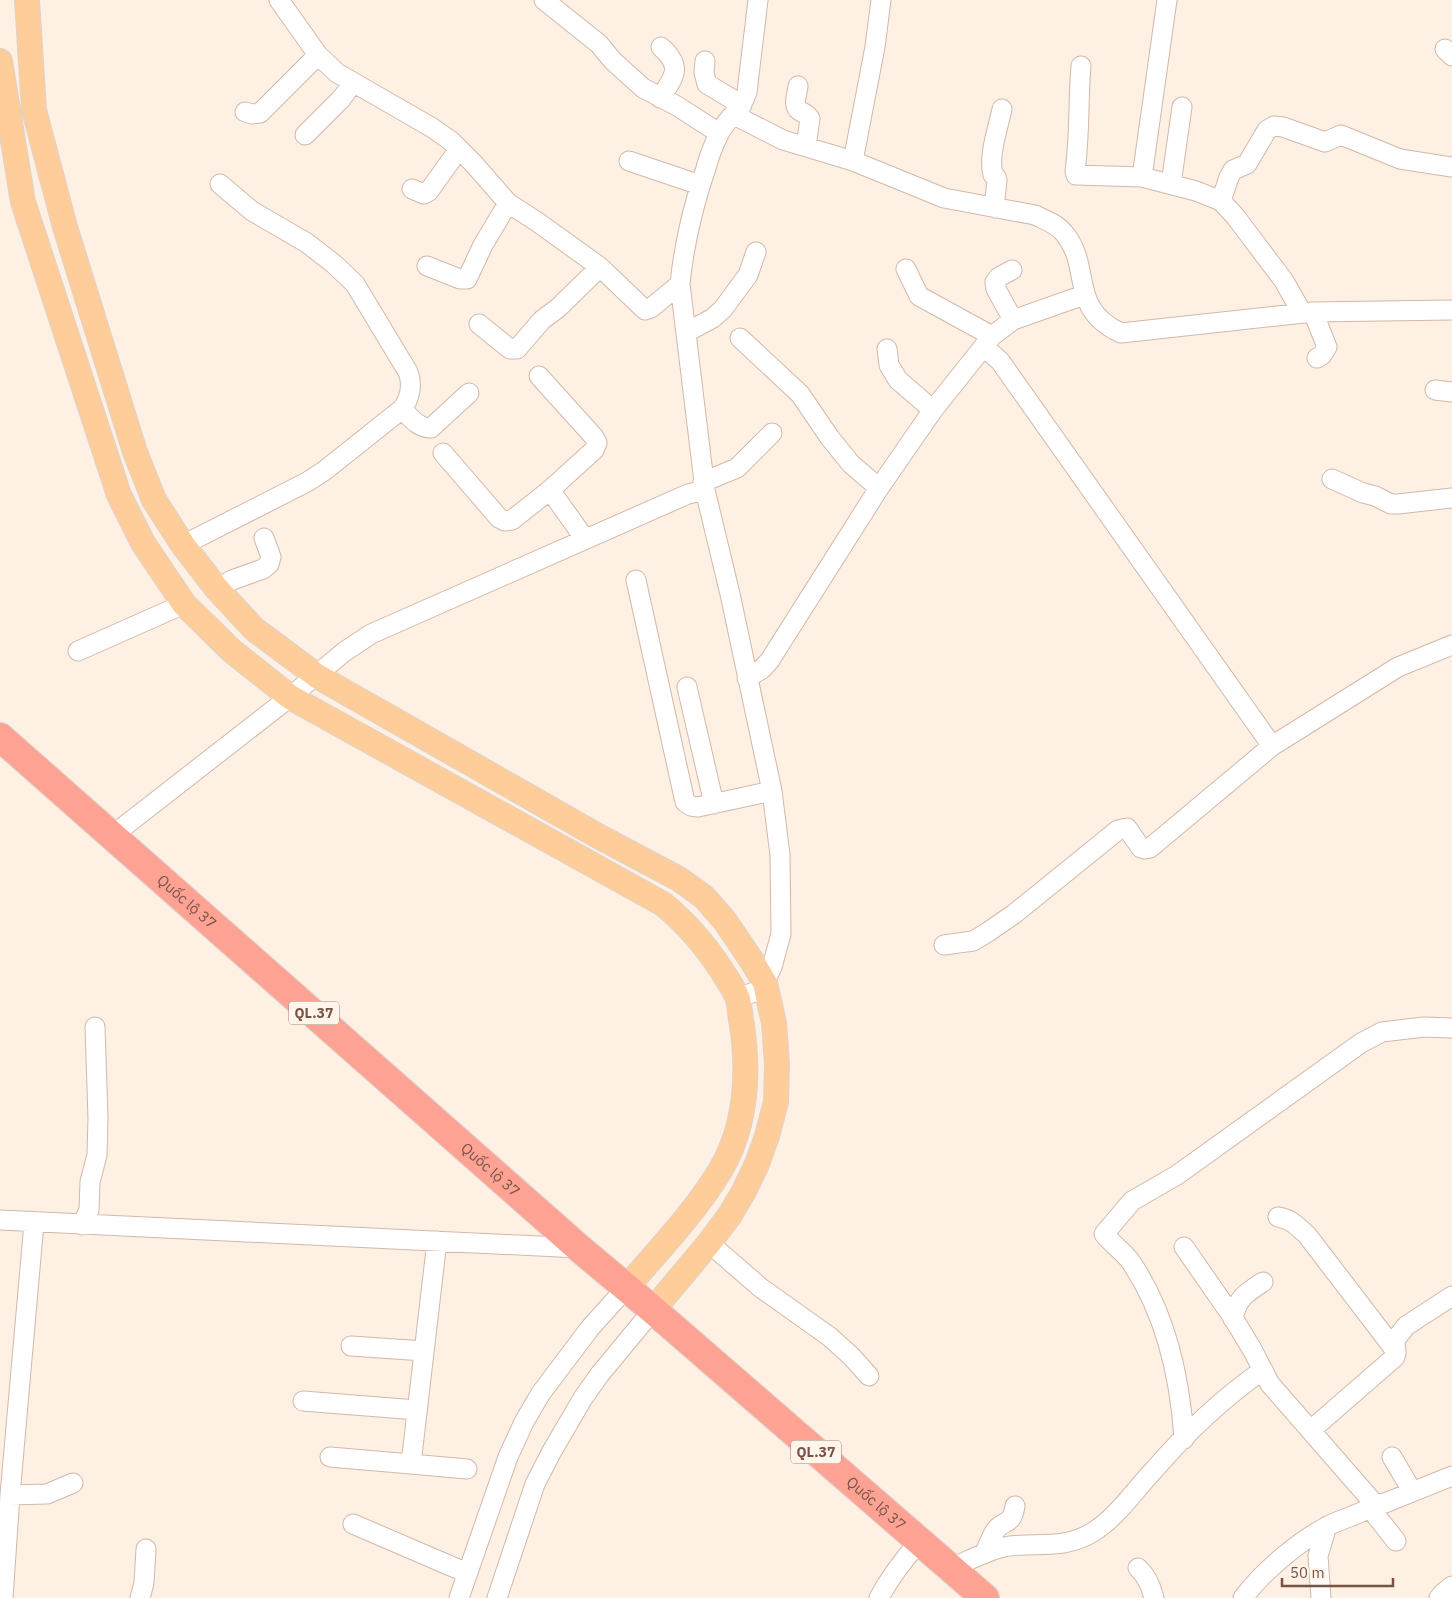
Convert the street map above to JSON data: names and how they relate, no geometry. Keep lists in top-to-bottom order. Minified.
{"streets":{"highway":["Quốc lộ 37","QL.37"]},"scale_bar":"50 m"}
